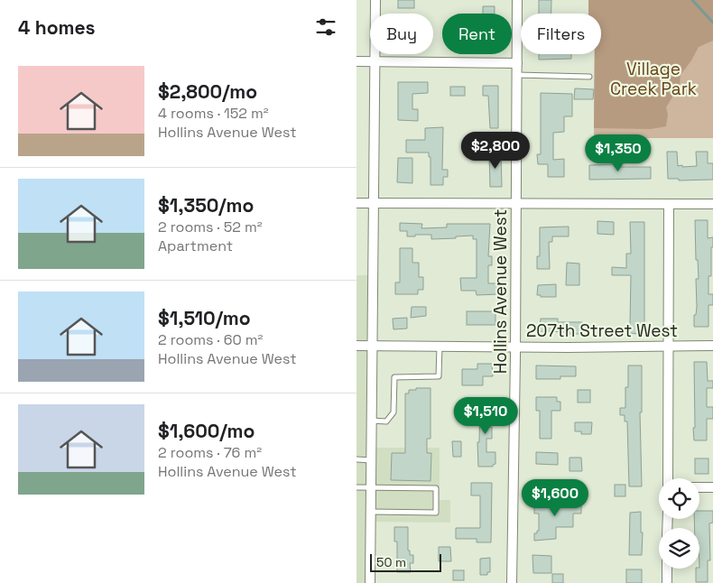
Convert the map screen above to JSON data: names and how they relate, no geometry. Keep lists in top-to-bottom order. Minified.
{"streets":{"street":["Hollins Avenue West","207th Street West"]},"crossings":[["Hollins Avenue West","207th Street West"]],"parks":["Village Creek Park"],"scale_bar":"50 m","page":{"heading":"4 homes","chip":["Buy","Rent","Filters"],"list":[{"name":"$2,800/mo","note":"4 rooms · 152 m² · Hollins Avenue West"},{"name":"$1,350/mo","note":"2 rooms · 52 m² · Apartment"},{"name":"$1,510/mo","note":"2 rooms · 60 m² · Hollins Avenue West"},{"name":"$1,600/mo","note":"2 rooms · 76 m² · Hollins Avenue West"}],"price":["$2,800","$1,350","$1,510","$1,600"],"scale":"50 m"}}
